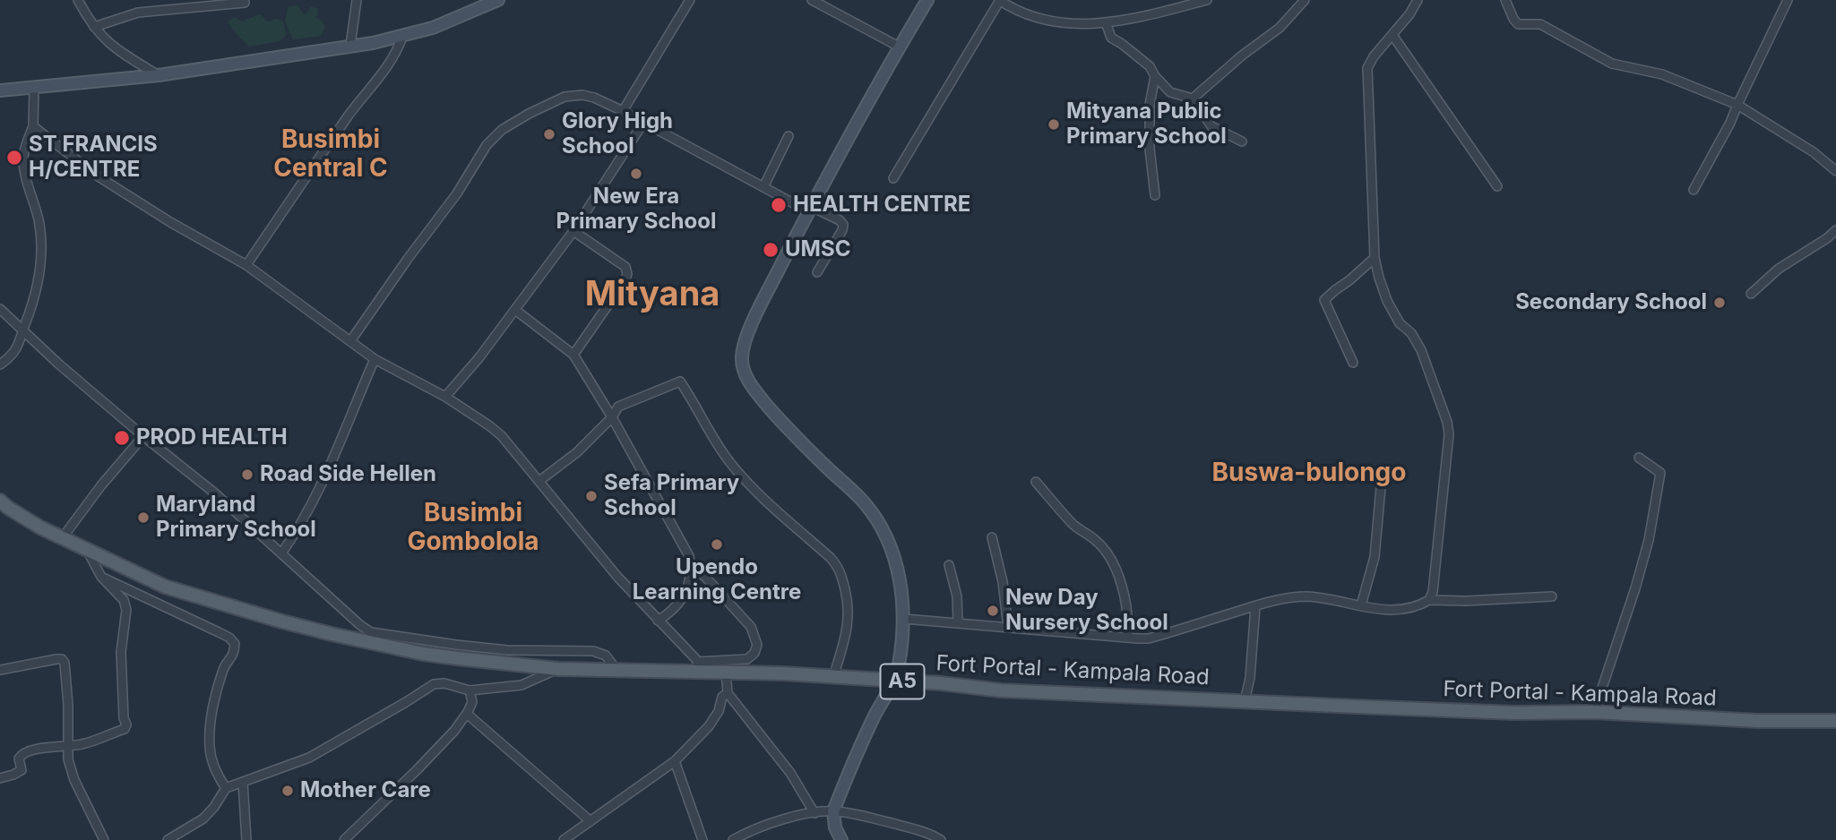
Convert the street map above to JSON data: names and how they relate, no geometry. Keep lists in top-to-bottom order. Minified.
{"streets":{"main road":["Fort Portal - Kampala Road","A5"]},"districts":["Busimbi Central C","Mityana","Buswa-bulongo","Busimbi Gombolola"],"places":["Mityana Public Primary School","Glory High School","ST FRANCIS H/CENTRE","New Era Primary School","HEALTH CENTRE","UMSC","Secondary School","PROD HEALTH","Road Side Hellen","Sefa Primary School","Maryland Primary School","Upendo Learning Centre","New Day Nursery School","Mother Care"]}
